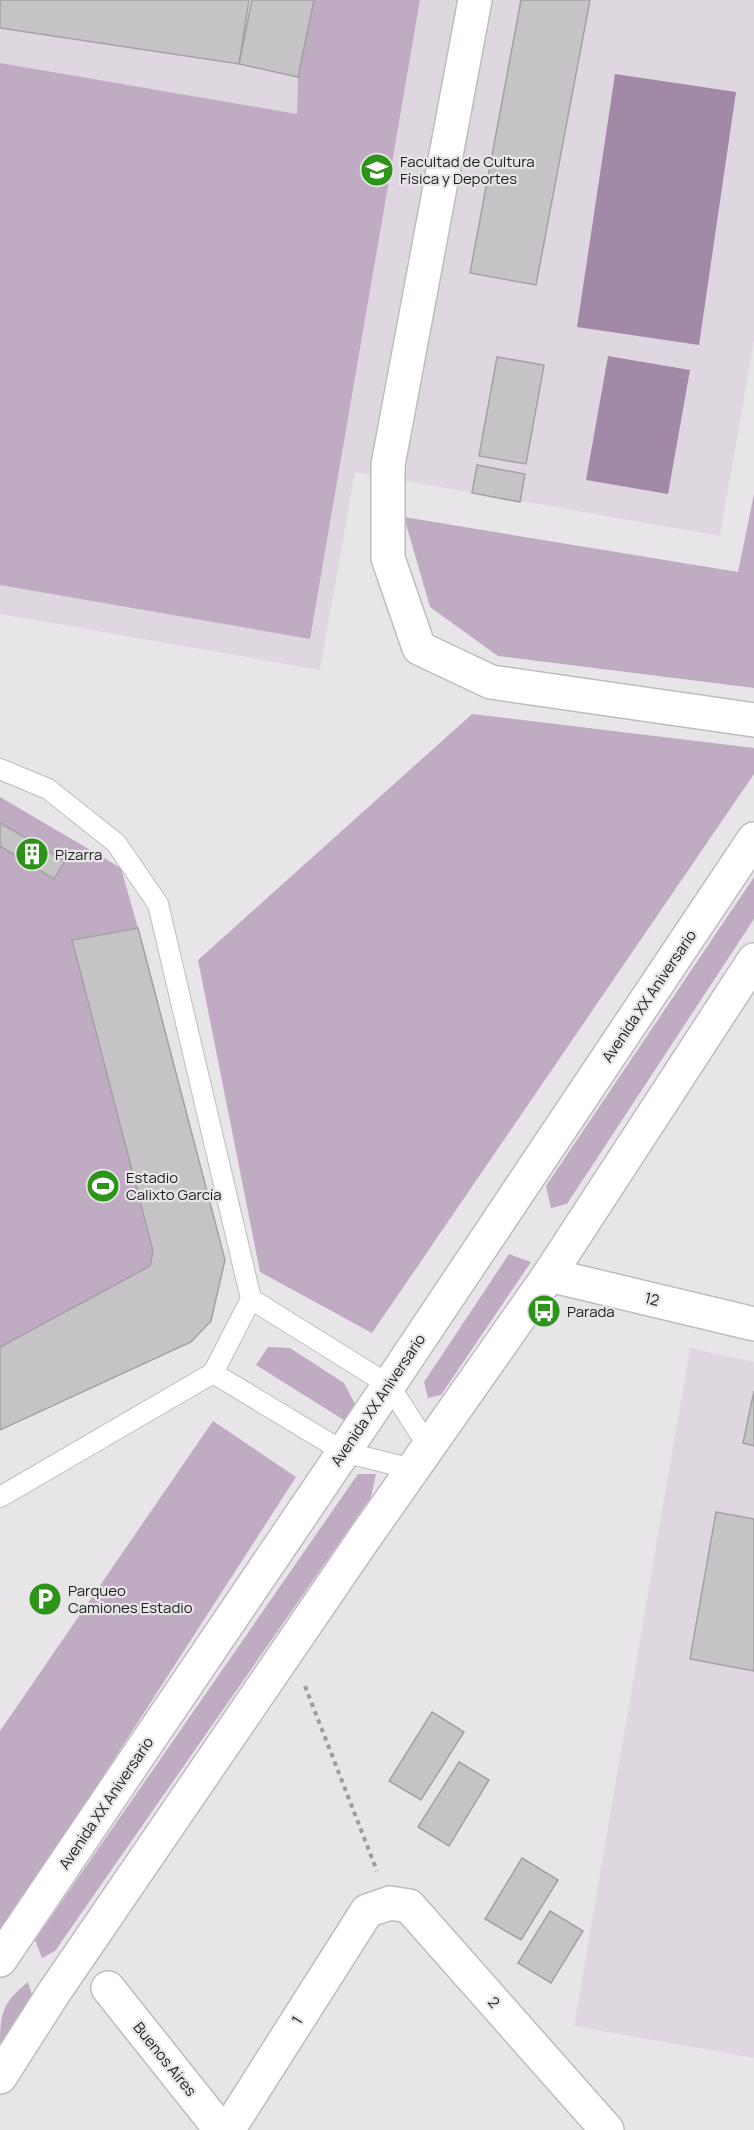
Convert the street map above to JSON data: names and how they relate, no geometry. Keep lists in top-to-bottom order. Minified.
{"streets":{"main road":["Avenida XX Aniversario","12","2","1","Buenos Aires"]},"crossings":[["2","1"]],"places":{"school or university":["Facultad de Cultura Física y Deportes"],"building":["Pizarra"],"sports":["Estadio Calixto García"],"bus stop":["Parada"],"parking":["Parqueo Camiones Estadio"]}}
